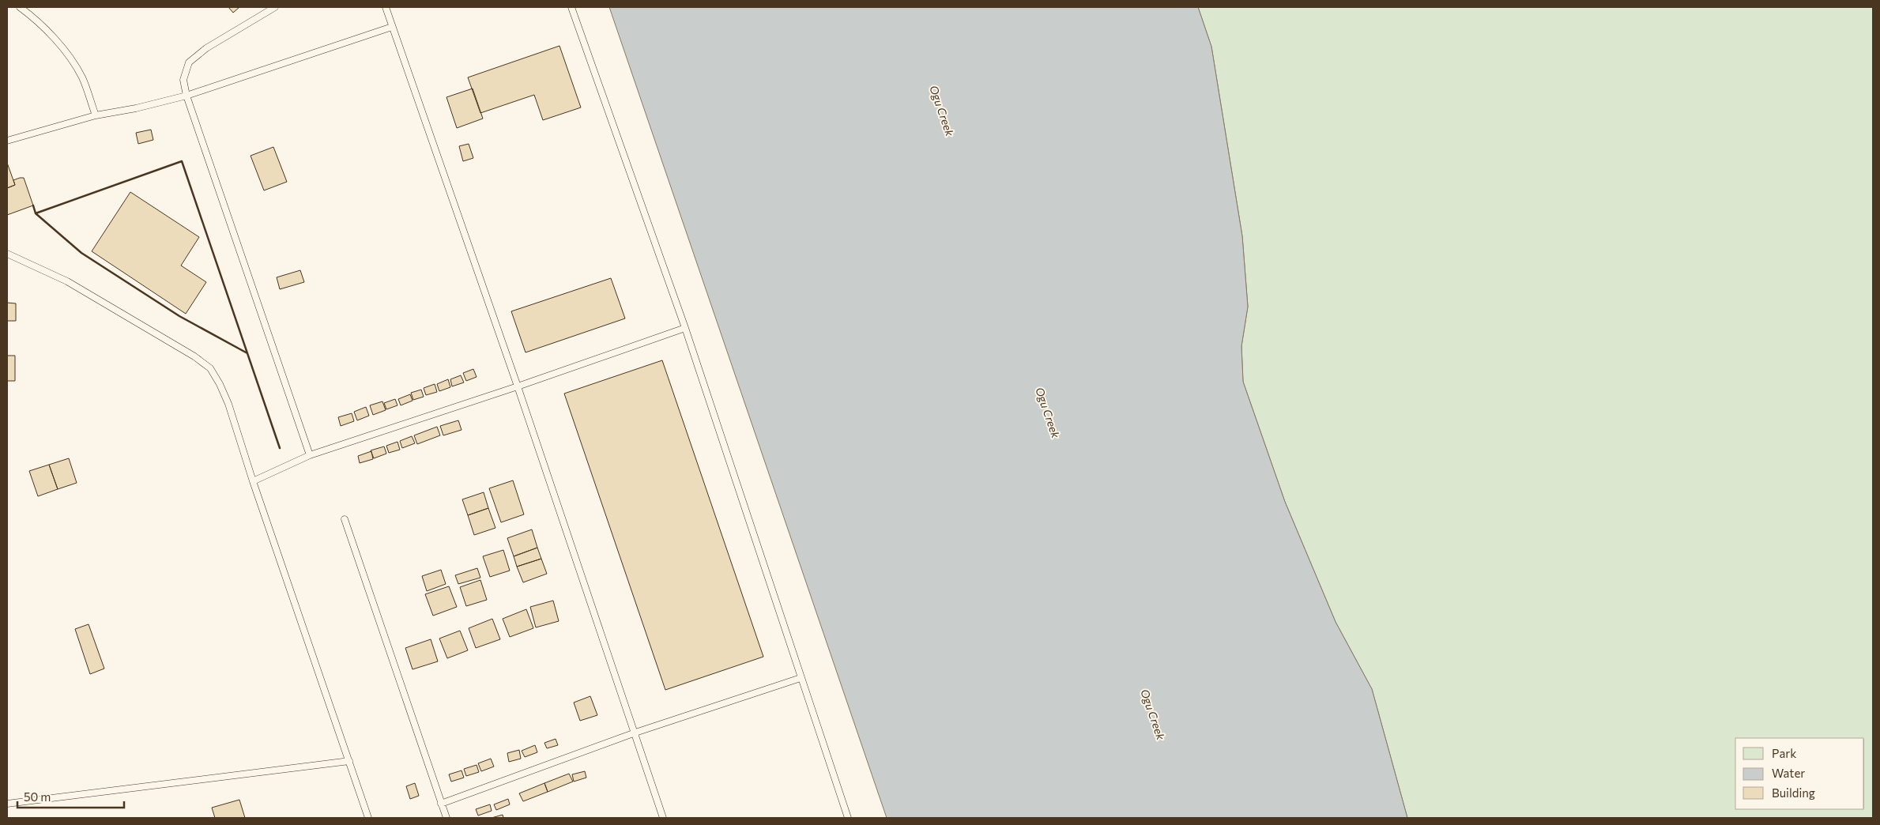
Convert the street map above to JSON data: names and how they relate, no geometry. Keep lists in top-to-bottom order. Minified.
{"water":["Ogu Creek"],"legend":["Park","Water","Building"],"scale_bar":"50 m"}
